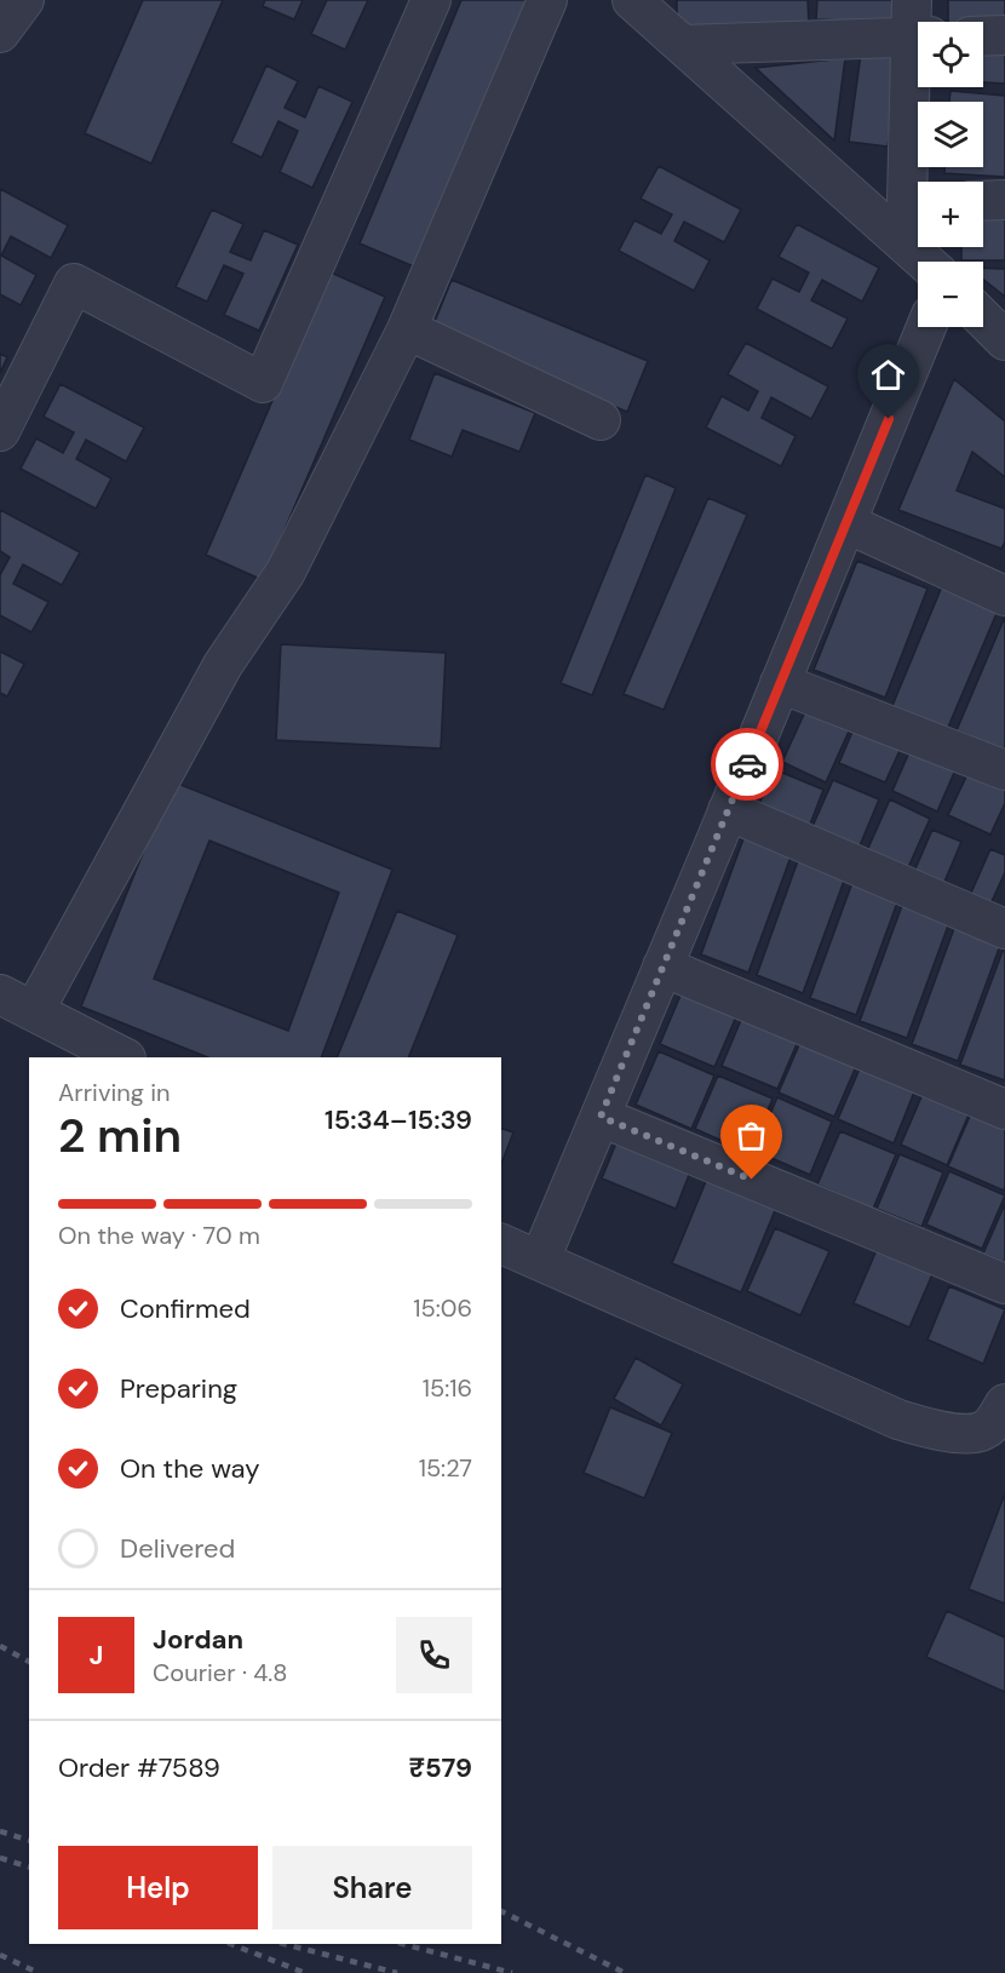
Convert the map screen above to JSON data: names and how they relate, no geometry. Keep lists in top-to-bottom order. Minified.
{"page":{"map_buttons":["+","−"],"heading":["2 min","Arriving in","15:34–15:39"],"panel":["Jordan","Courier · 4.8","Order #7589","₹579"],"bar":"On the way · 70 m","list":[["Confirmed","15:06"],["Preparing","15:16"],["On the way","15:27"],"Delivered"],"round":"J","buttons":["Help","Share"]}}
